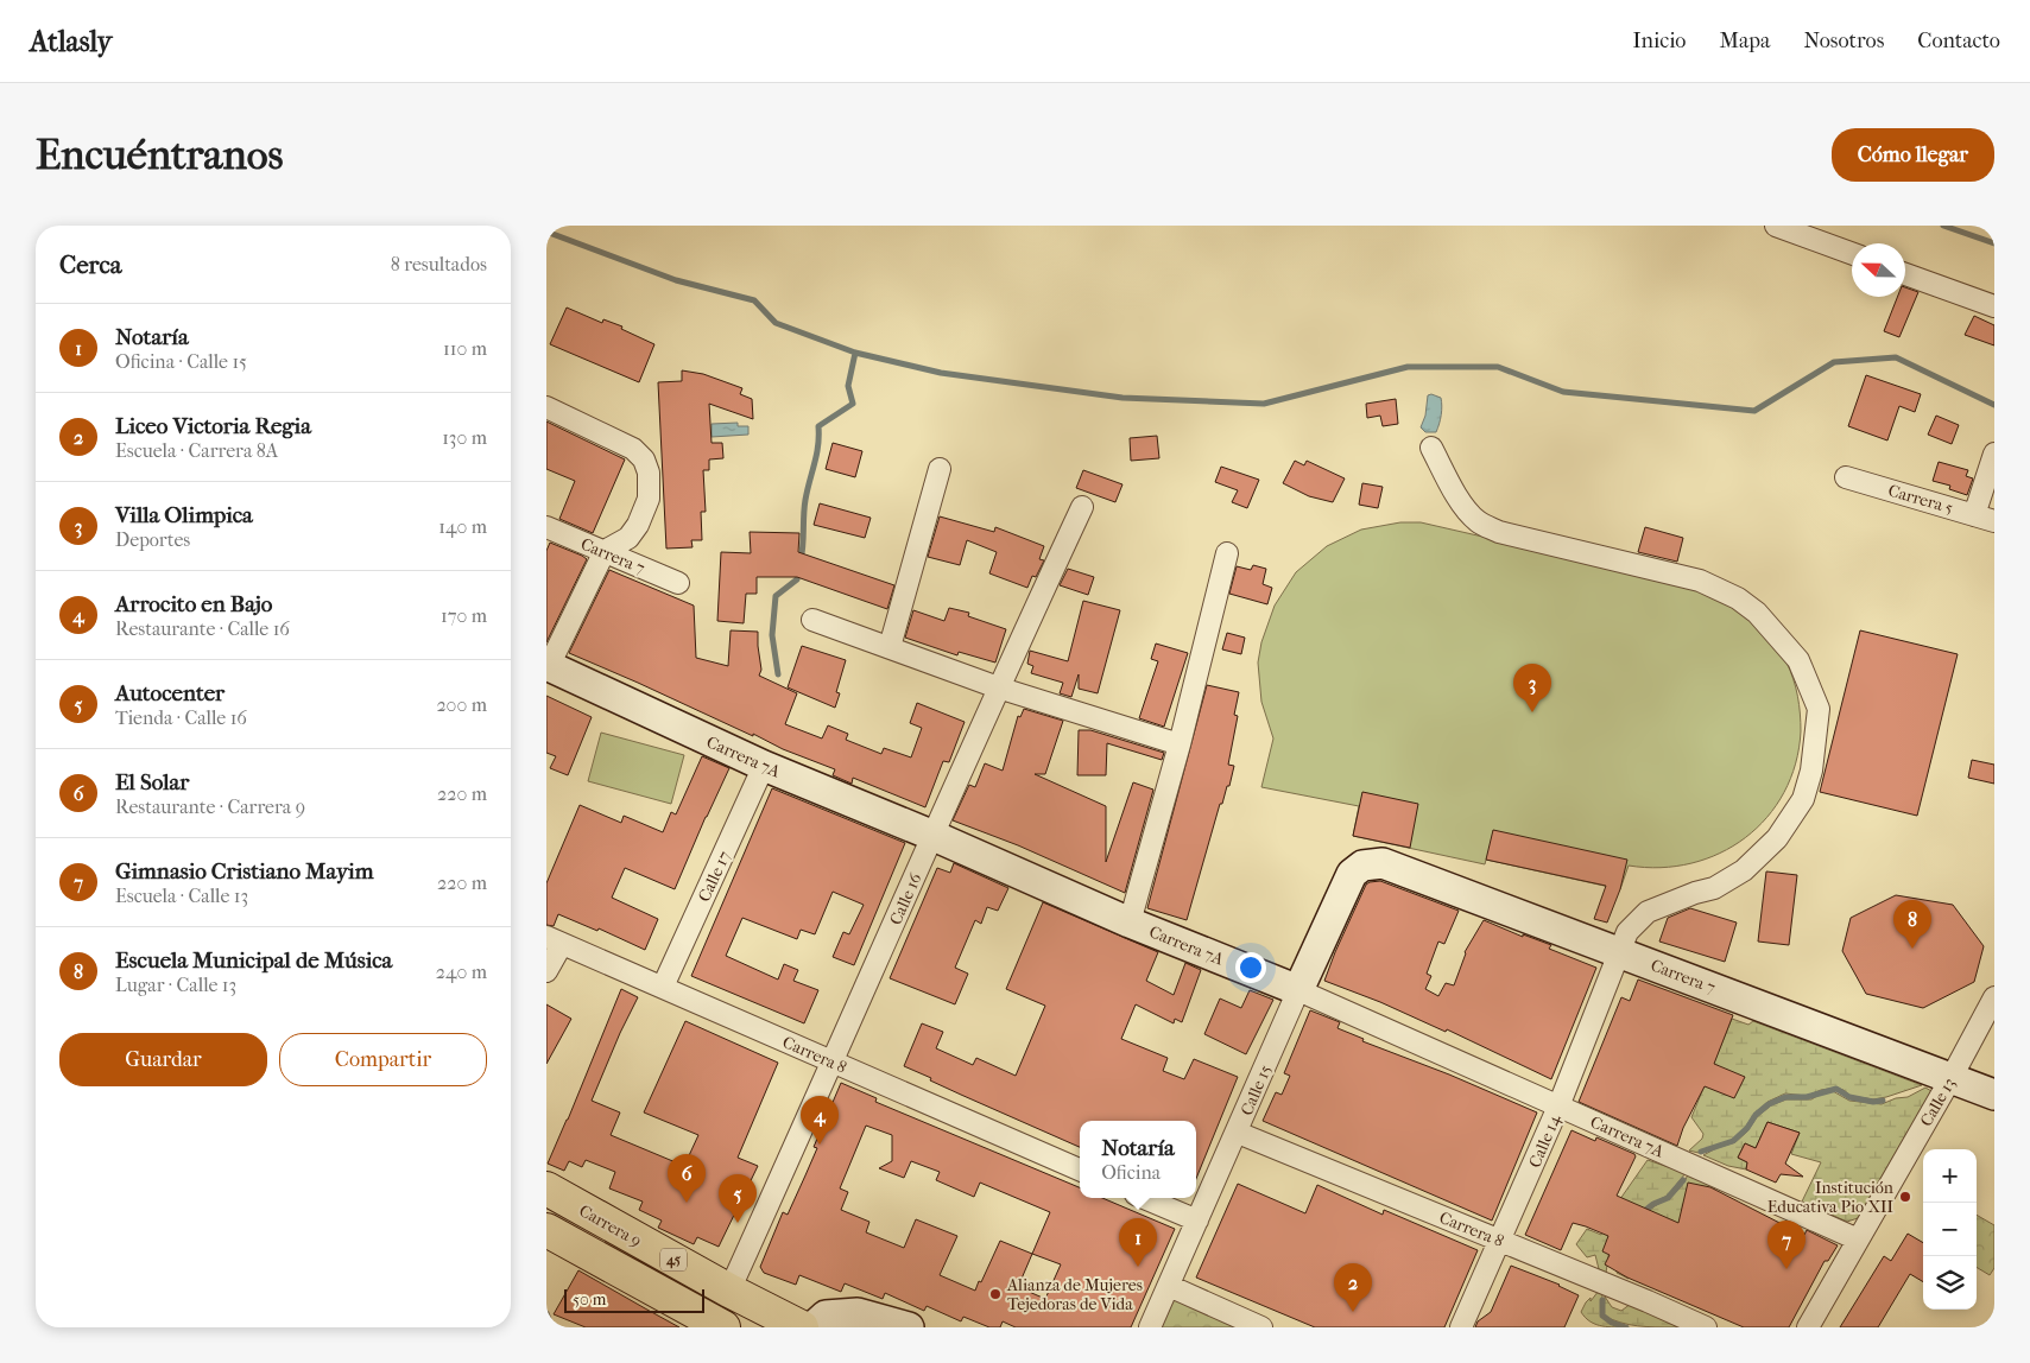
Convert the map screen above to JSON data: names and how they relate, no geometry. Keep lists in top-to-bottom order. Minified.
{"streets":{"highway":["Carrera 9","45"],"street":["Carrera 5","Carrera 7","Carrera 7A","Calle 17","Calle 16","Carrera 8","Calle 15","Calle 13","Calle 14"]},"crossings":[["Carrera 7","Calle 15"],["Carrera 7","Calle 13"],["Carrera 7","Calle 14"],["Carrera 7A","Calle 17"],["Carrera 7A","Calle 16"],["Carrera 7A","Calle 15"],["Carrera 7A","Calle 13"],["Carrera 7A","Calle 14"],["Calle 17","Carrera 8"],["Calle 16","Carrera 8"],["Calle 16","Carrera 9"],["Carrera 8","Calle 15"],["Carrera 8","Calle 14"]],"places":["Institución Educativa Pio XII","Alianza de Mujeres Tejedoras de Vida"],"scale_bar":"50 m","north":"left","page":{"header":"Atlasly","nav":["Inicio","Mapa","Nosotros","Contacto"],"buttons":["Cómo llegar",["Guardar","Compartir"]],"title":"Encuéntranos","heading":["Cerca","8 resultados"],"list":[{"mark":"1","name":"Notaría","note":"Oficina · Calle 15","value":"110 m"},{"mark":"2","name":"Liceo Victoria Regia","note":"Escuela · Carrera 8A","value":"130 m"},{"mark":"3","name":"Villa Olimpica","note":"Deportes","value":"140 m"},{"mark":"4","name":"Arrocito en Bajo","note":"Restaurante · Calle 16","value":"170 m"},{"mark":"5","name":"Autocenter","note":"Tienda · Calle 16","value":"200 m"},{"mark":"6","name":"El Solar","note":"Restaurante · Carrera 9","value":"220 m"},{"mark":"7","name":"Gimnasio Cristiano Mayim","note":"Escuela · Calle 13","value":"220 m"},{"mark":"8","name":"Escuela Municipal de Música","note":"Lugar · Calle 13","value":"240 m"}],"pins":["3","8","4","6","5","1","7","2"],"popup":["Notaría","Oficina"],"map_buttons":["+","−"],"scale":"50 m"}}
